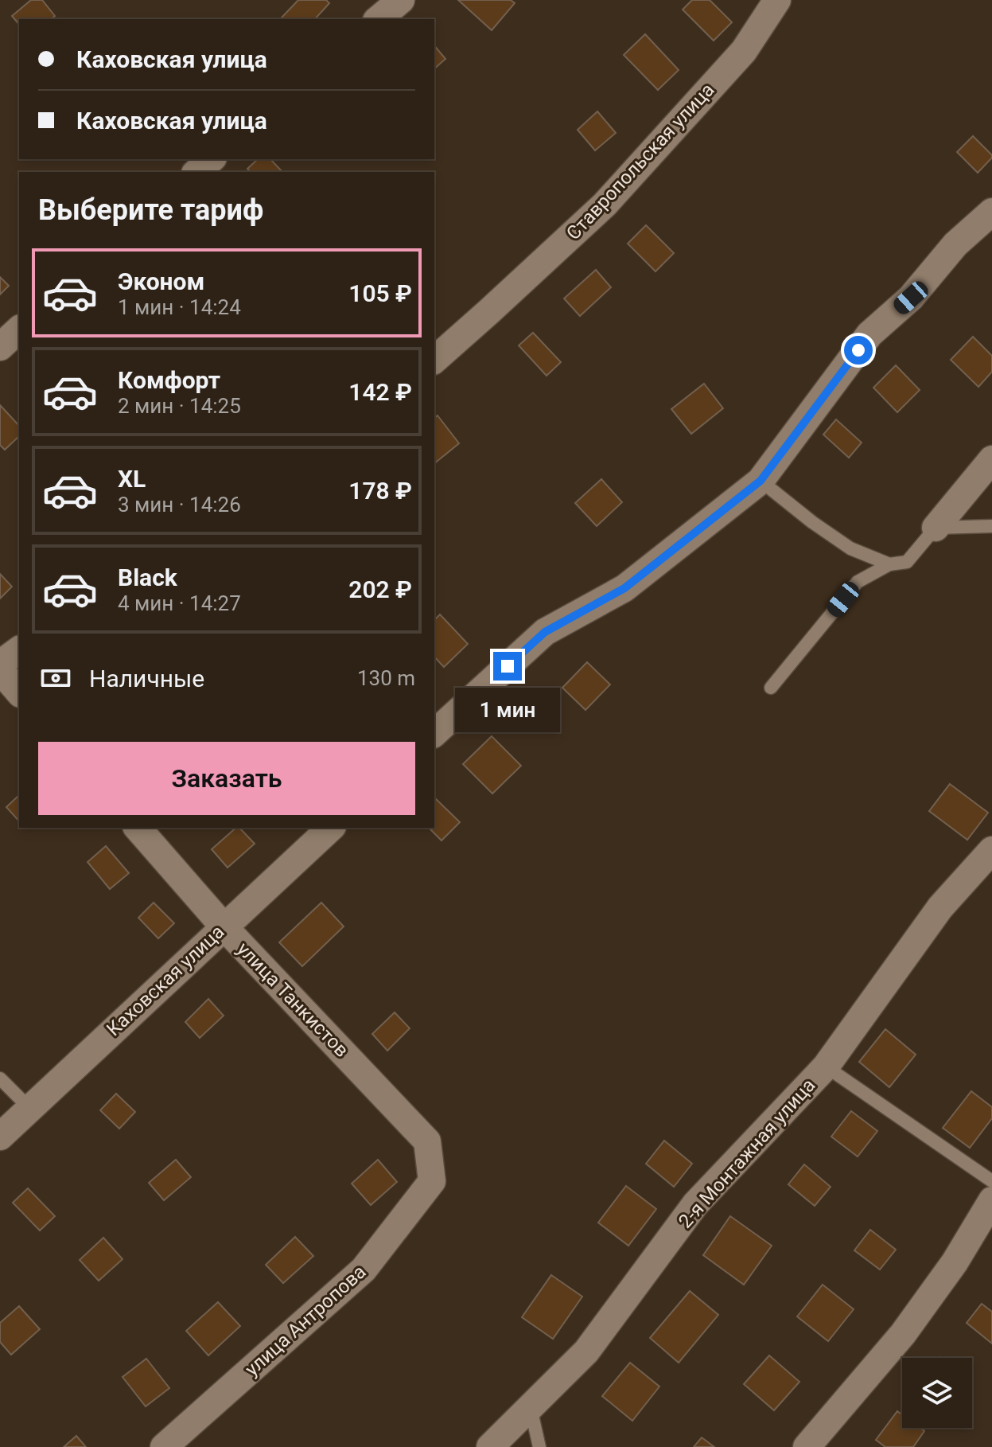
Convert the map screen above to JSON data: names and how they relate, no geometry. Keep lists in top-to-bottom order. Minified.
{"streets":{"street":["Ставропольская улица","Каховская улица","улица Танкистов","2-я Монтажная улица","улица Антропова"]},"crossings":[["Каховская улица","улица Танкистов"],["улица Танкистов","улица Антропова"]],"page":{"banner":["Каховская улица","Каховская улица"],"heading":"Выберите тариф","list":[{"name":"Эконом","note":"1 мин · 14:24","value":"105 ₽"},{"name":"Комфорт","note":"2 мин · 14:25","value":"142 ₽"},{"name":"XL","note":"3 мин · 14:26","value":"178 ₽"},{"name":"Black","note":"4 мин · 14:27","value":"202 ₽"}],"pay":["Наличные","130 m"],"bubble":"1 мин","buttons":"Заказать"}}
